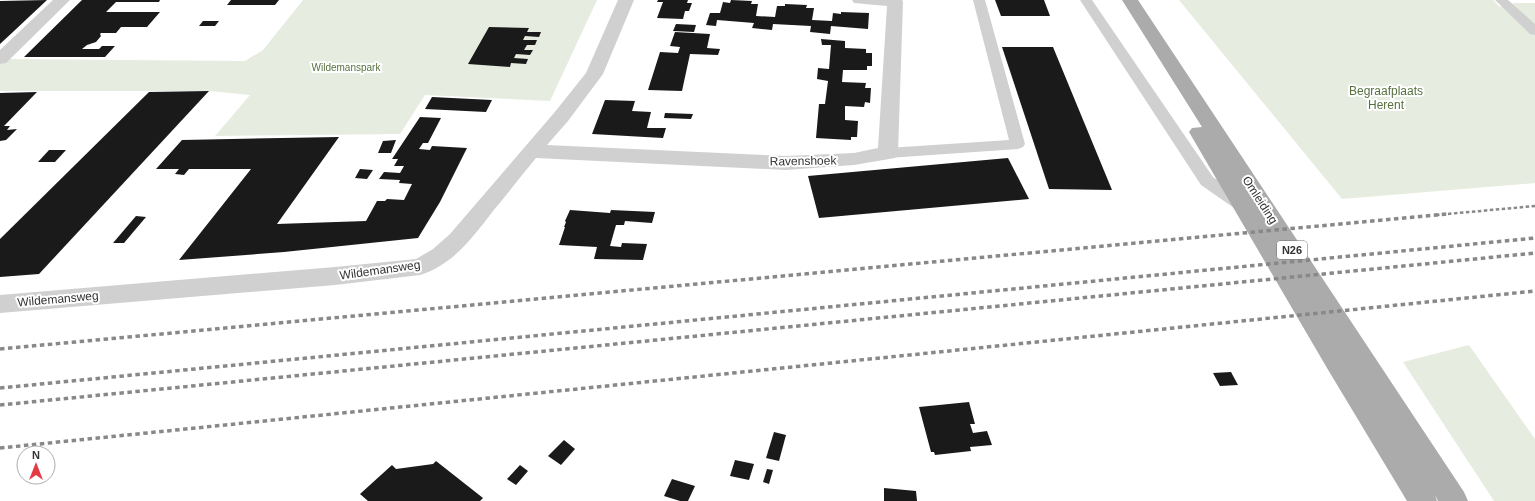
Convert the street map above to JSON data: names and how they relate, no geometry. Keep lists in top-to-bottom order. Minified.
{"streets":{"main road":["Omleiding","N26"],"street":["Ravenshoek","Wildemansweg"]},"crossings":[["Ravenshoek","Wildemansweg"]],"parks":["Wildemanspark","Begraafplaats Herent"],"north":"top"}
